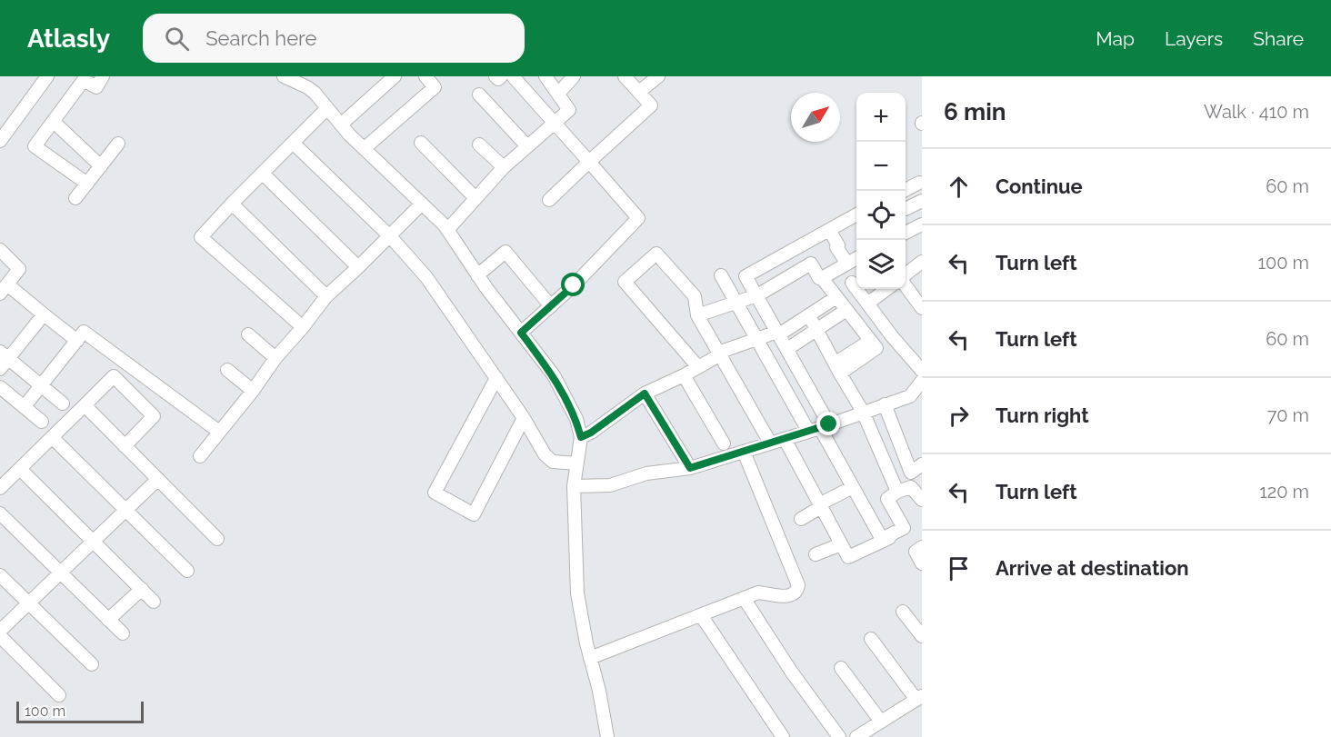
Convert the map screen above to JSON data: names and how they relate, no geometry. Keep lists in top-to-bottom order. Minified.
{"scale_bar":"100 m","north":"top right","page":{"header":"Atlasly","search":"Search here","nav":["Map","Layers","Share"],"heading":["6 min","Walk · 410 m"],"map_buttons":["+","−"],"list":[["Continue","60 m"],["Turn left","100 m"],["Turn left","60 m"],["Turn right","70 m"],["Turn left","120 m"],"Arrive at destination"],"scale":"100 m"}}
